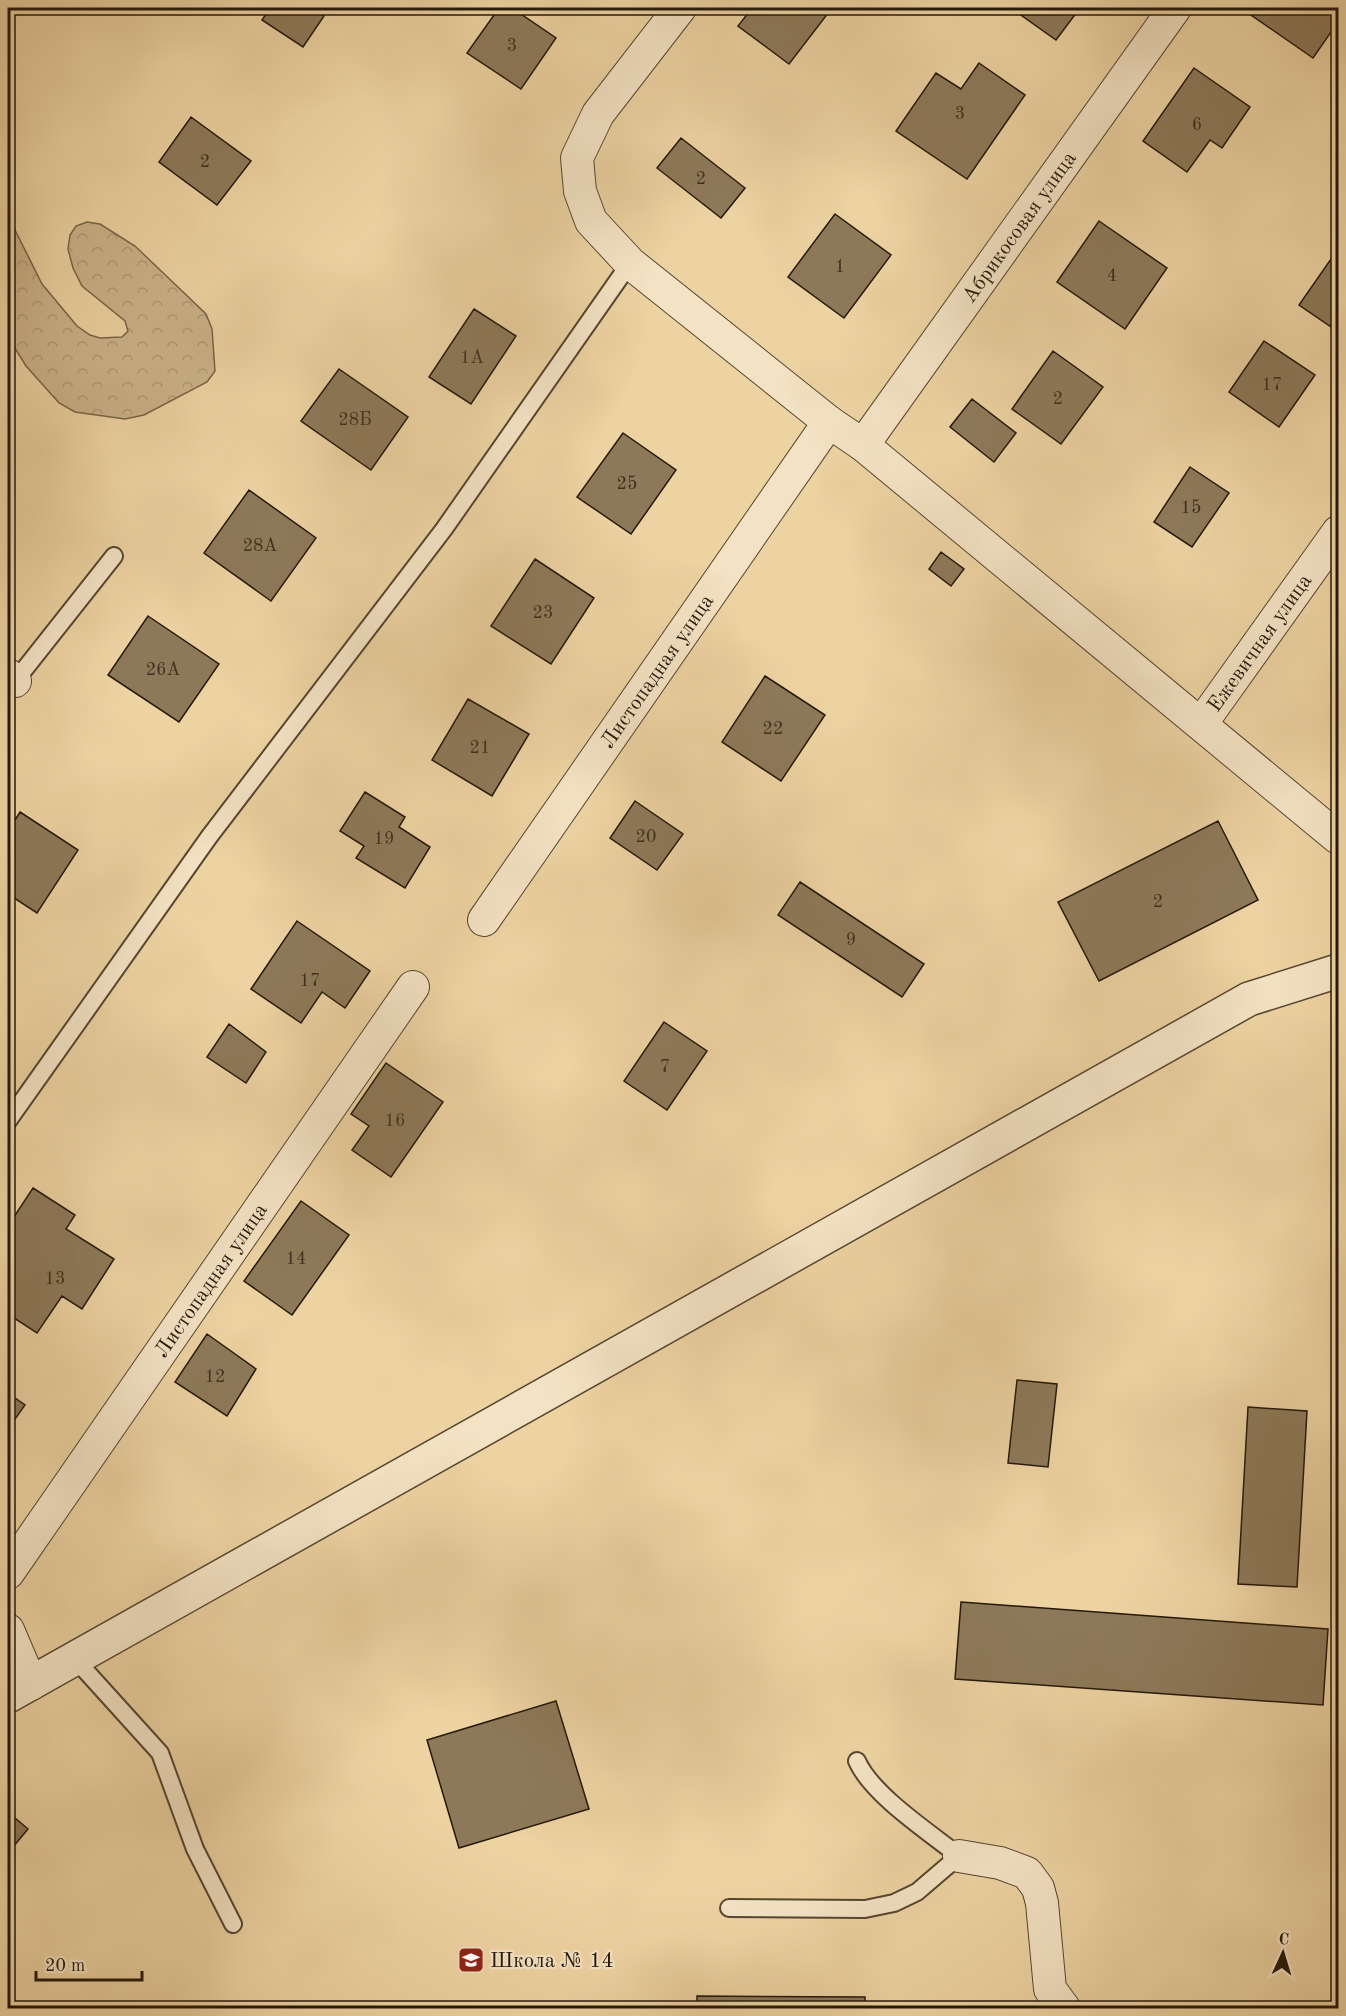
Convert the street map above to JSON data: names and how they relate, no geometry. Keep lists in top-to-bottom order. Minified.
{"streets":{"street":["Абрикосовая улица","Ежевичная улица","Листопадная улица"]},"places":{"school or university":["Школа № 14"]},"house_numbers":["3","3","6","2","2","1","4","1А","17","2","28Б","25","15","28А","23","26А","22","21","20","19","2","9","17","7","16","14","13","12"],"scale_bar":"20 m","north":"top"}
